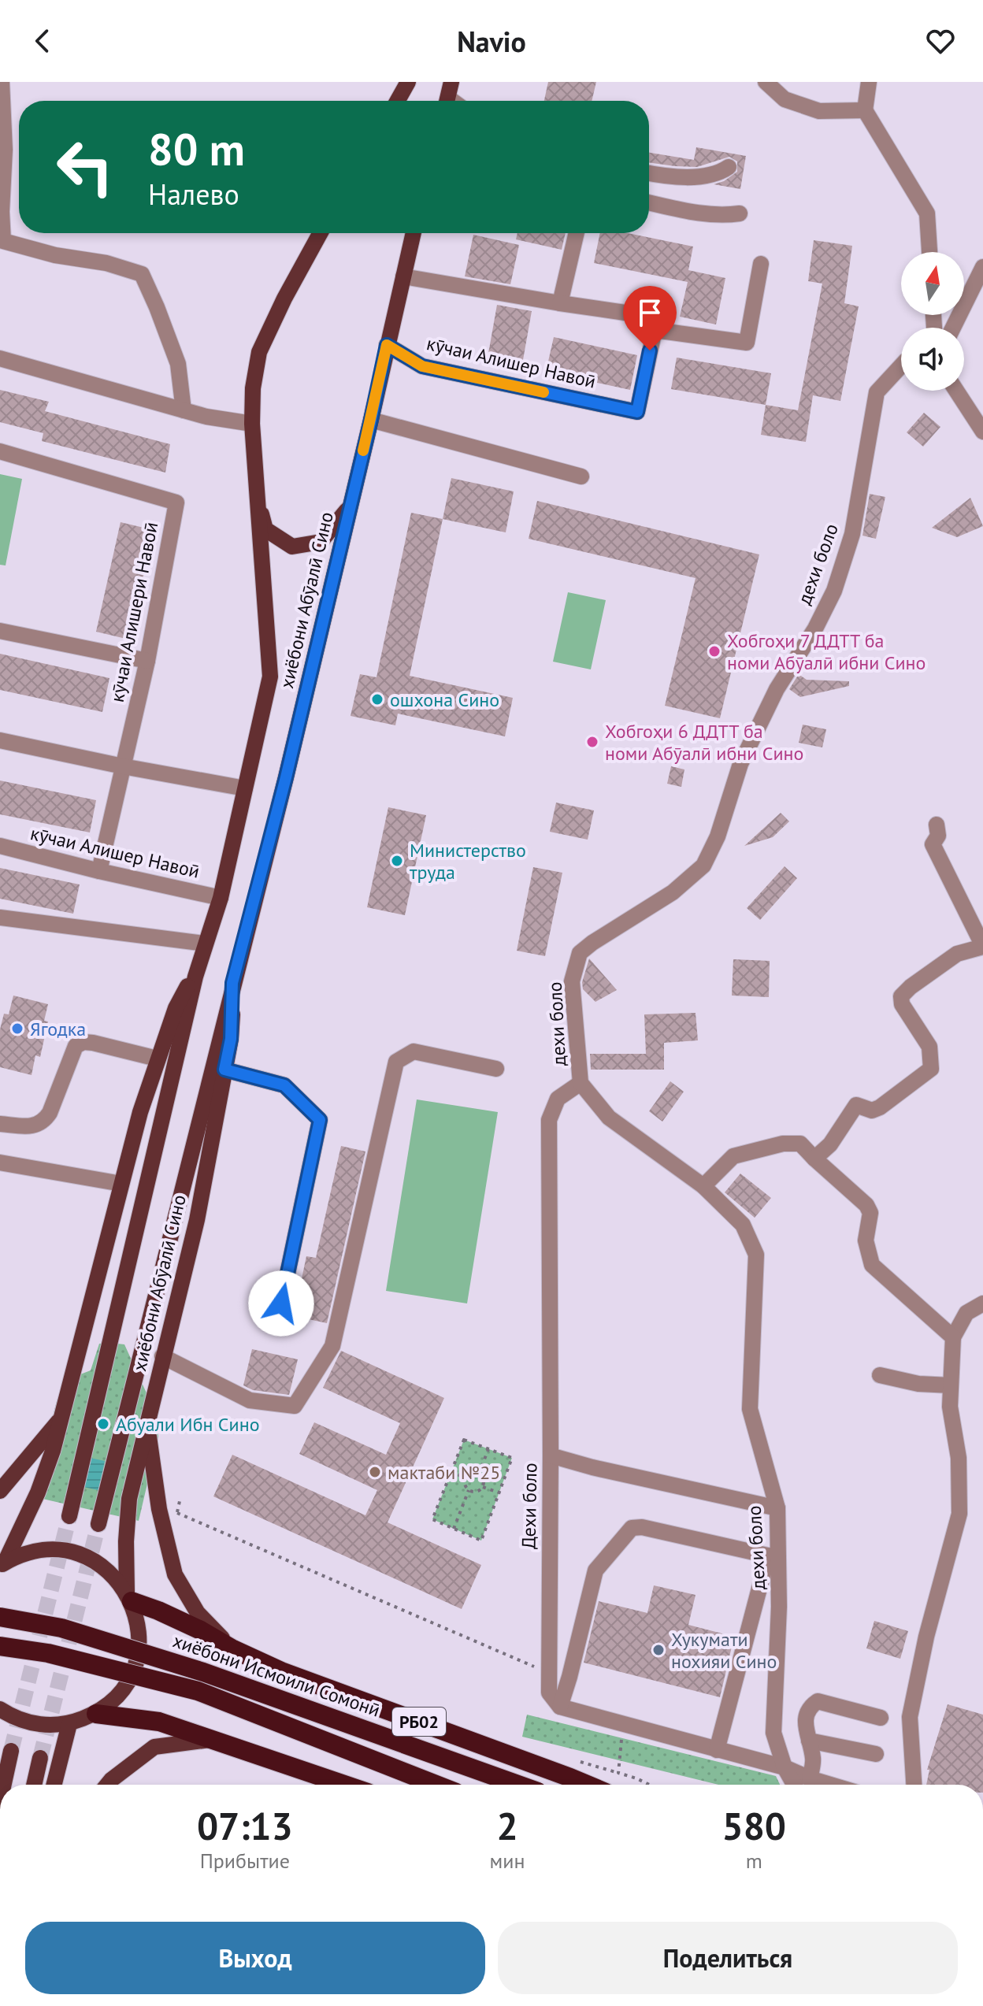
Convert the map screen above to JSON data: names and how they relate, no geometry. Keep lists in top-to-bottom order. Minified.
{"streets":{"highway":["хиёбони Исмоили Сомонӣ","РБ02"],"main road":["хиёбони Абӯалӣ Сино"],"street":["кӯчаи Алишер Навоӣ","дехи боло","кӯчаи Алишери Навоӣ","Дехи боло"]},"crossings":[["кӯчаи Алишер Навоӣ","хиёбони Абӯалӣ Сино"],["кӯчаи Алишер Навоӣ","кӯчаи Алишери Навоӣ"],["дехи боло","Дехи боло"],["хиёбони Абӯалӣ Сино","РБ02"]],"places":["Хобгоҳи 7 ДДТТ ба номи Абӯалӣ ибни Сино","ошхона Сино","Хобгоҳи 6 ДДТТ ба номи Абӯалӣ ибни Сино","Министерство труда","Ягодка","Абуали Ибн Сино","мактаби №25","Хукумати нохияи Сино"],"north":"top","page":{"header":"Navio","turn":["80 m","Налево"],"eta":["07:13","Прибытие","2","мин","580","m"],"buttons":["Выход","Поделиться"]}}
